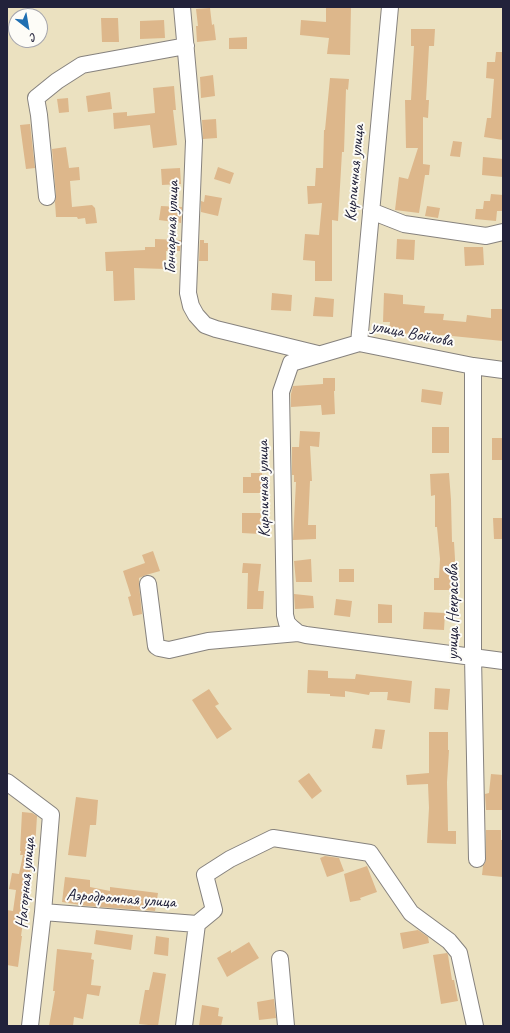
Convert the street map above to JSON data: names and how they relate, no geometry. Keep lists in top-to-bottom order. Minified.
{"streets":{"street":["Кирпичная улица","Гончарная улица","улица Войкова","улица Некрасова","Нагорная улица","Аэродромная улица"]},"crossings":[["Кирпичная улица","улица Войкова"],["Гончарная улица","улица Войкова"],["улица Войкова","улица Некрасова"],["Нагорная улица","Аэродромная улица"]],"north":"bottom right"}
